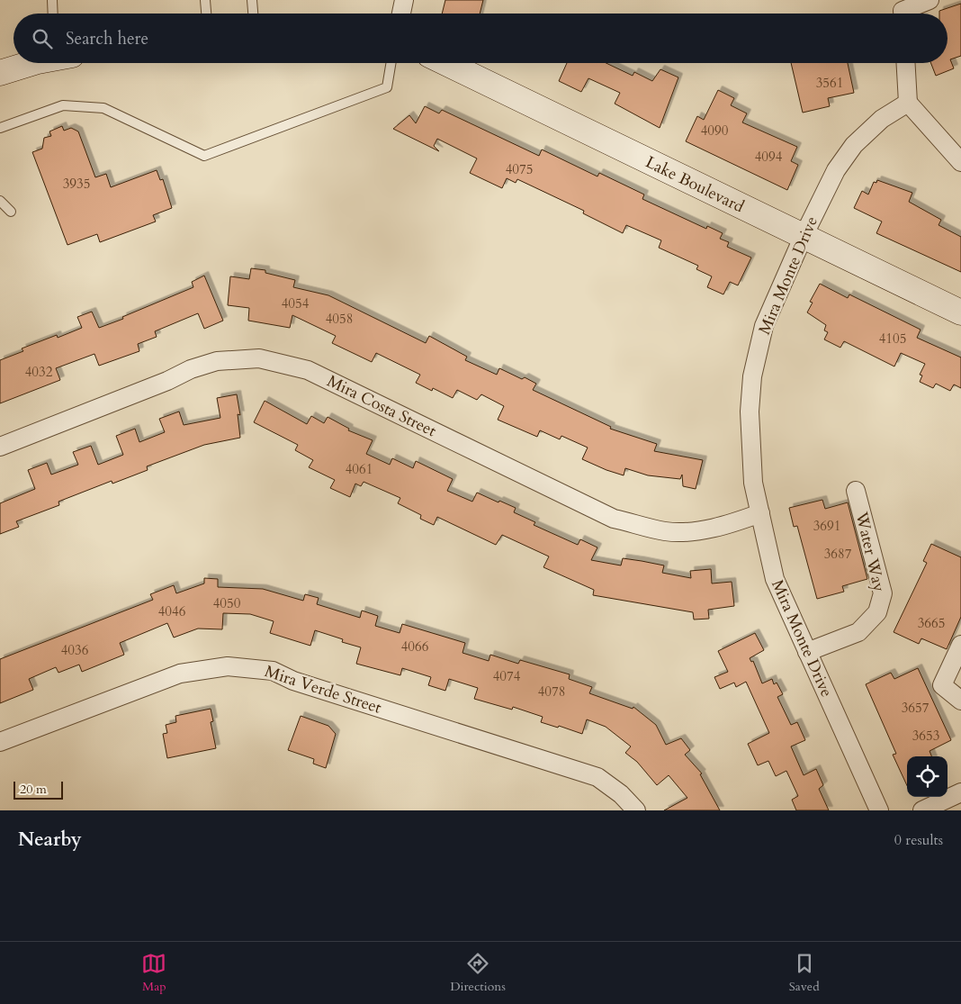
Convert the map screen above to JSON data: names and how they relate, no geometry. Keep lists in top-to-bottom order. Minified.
{"streets":{"main road":["Lake Boulevard"],"street":["Mira Monte Drive","Mira Costa Street","Water Way","Mira Verde Street"]},"crossings":[["Lake Boulevard","Mira Monte Drive"],["Mira Monte Drive","Mira Costa Street"],["Mira Monte Drive","Water Way"]],"house_numbers":["3561","4090","4094","4075","3935","4054","4058","4105","4032","4061","3691","3687","4050","4046","3665","4066","4036","4074","4078","3657","3653"],"scale_bar":"20 m","page":{"search":"Search here","scale":"20 m","heading":["Nearby","0 results"],"nav":["Map","Directions","Saved"]}}
